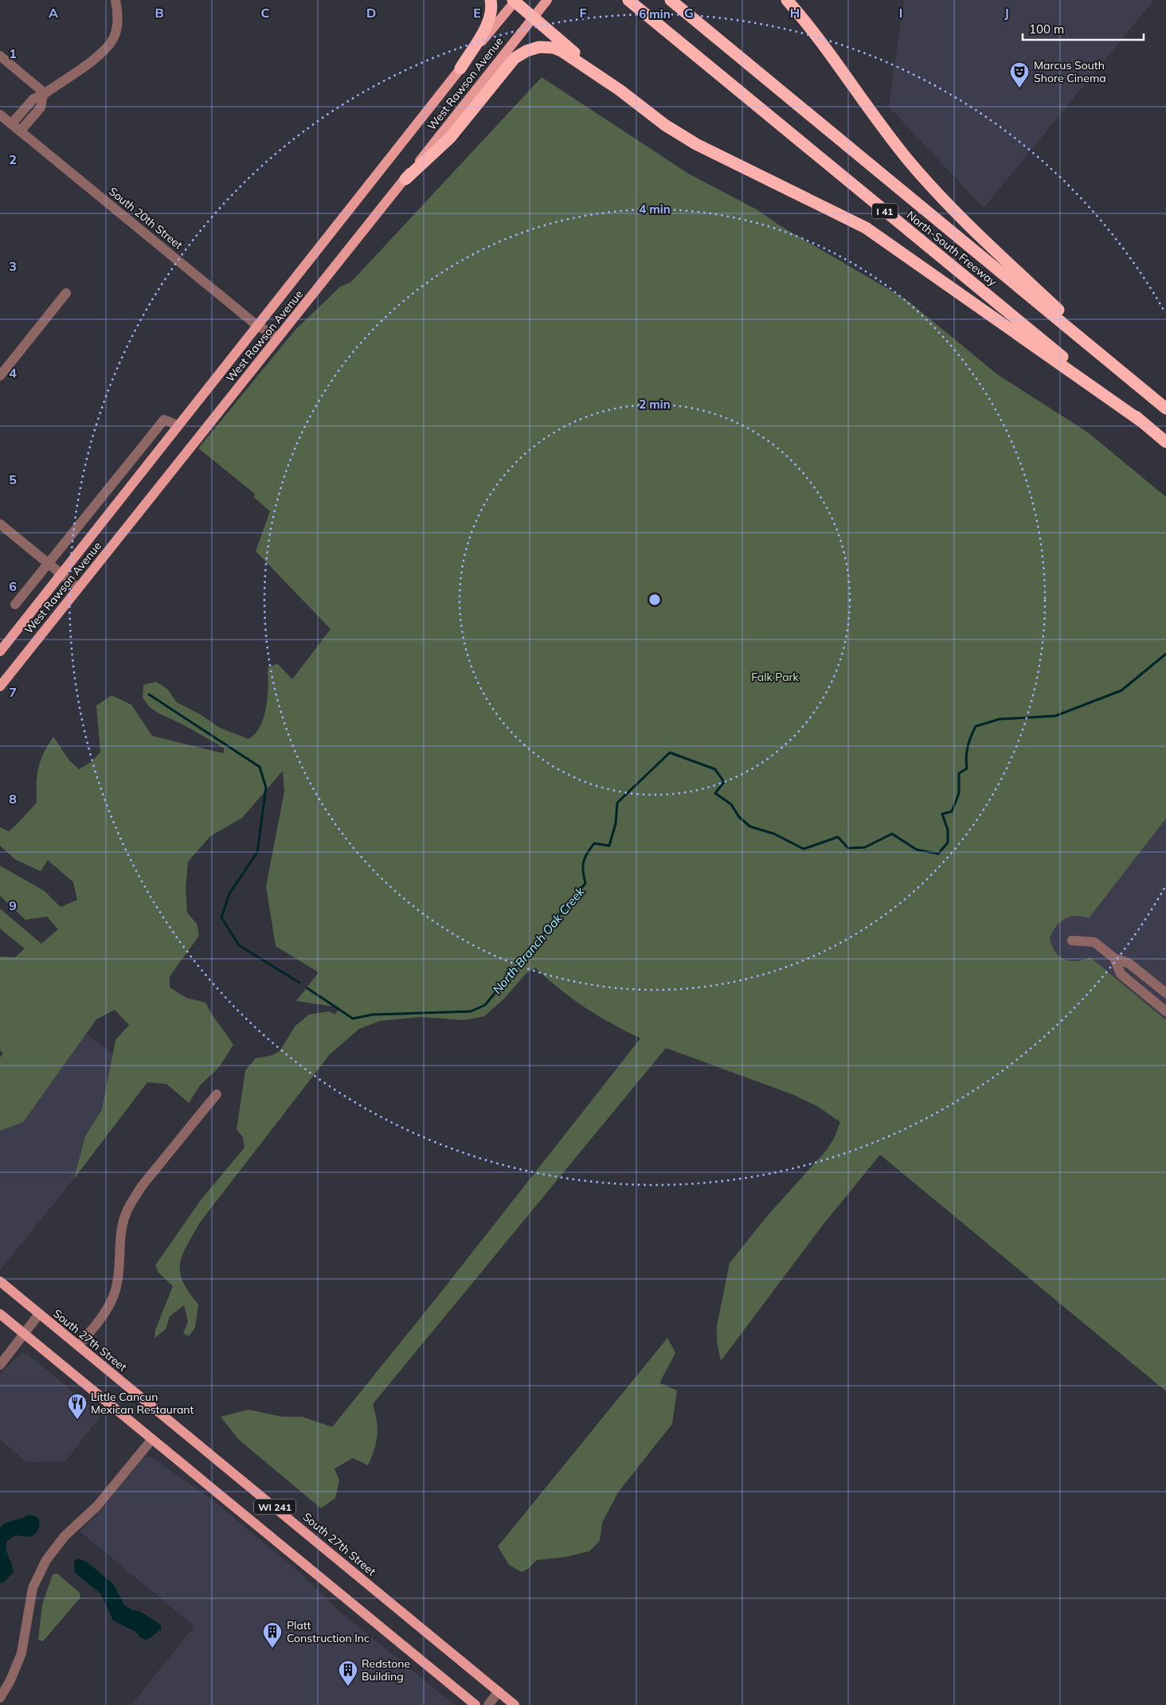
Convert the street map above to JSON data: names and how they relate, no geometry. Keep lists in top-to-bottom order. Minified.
{"streets":{"highway":["I 41","North-South Freeway"],"main road":["West Rawson Avenue","South 27th Street","WI 241"],"street":["South 20th Street"]},"crossings":[["West Rawson Avenue","South 20th Street"]],"water":["North Branch Oak Creek"],"parks":["Falk Park"],"places":{"theatre":["Marcus South Shore Cinema"],"restaurant":["Little Cancun Mexican Restaurant"],"building":["Platt Construction Inc","Redstone Building"]},"scale_bar":"100 m","grid":{"columns":["A","B","C","D","E","F","G","H","I","J"],"rows":["1","2","3","4","5","6","7","8","9"]},"rings":["6 min","4 min","2 min"]}
